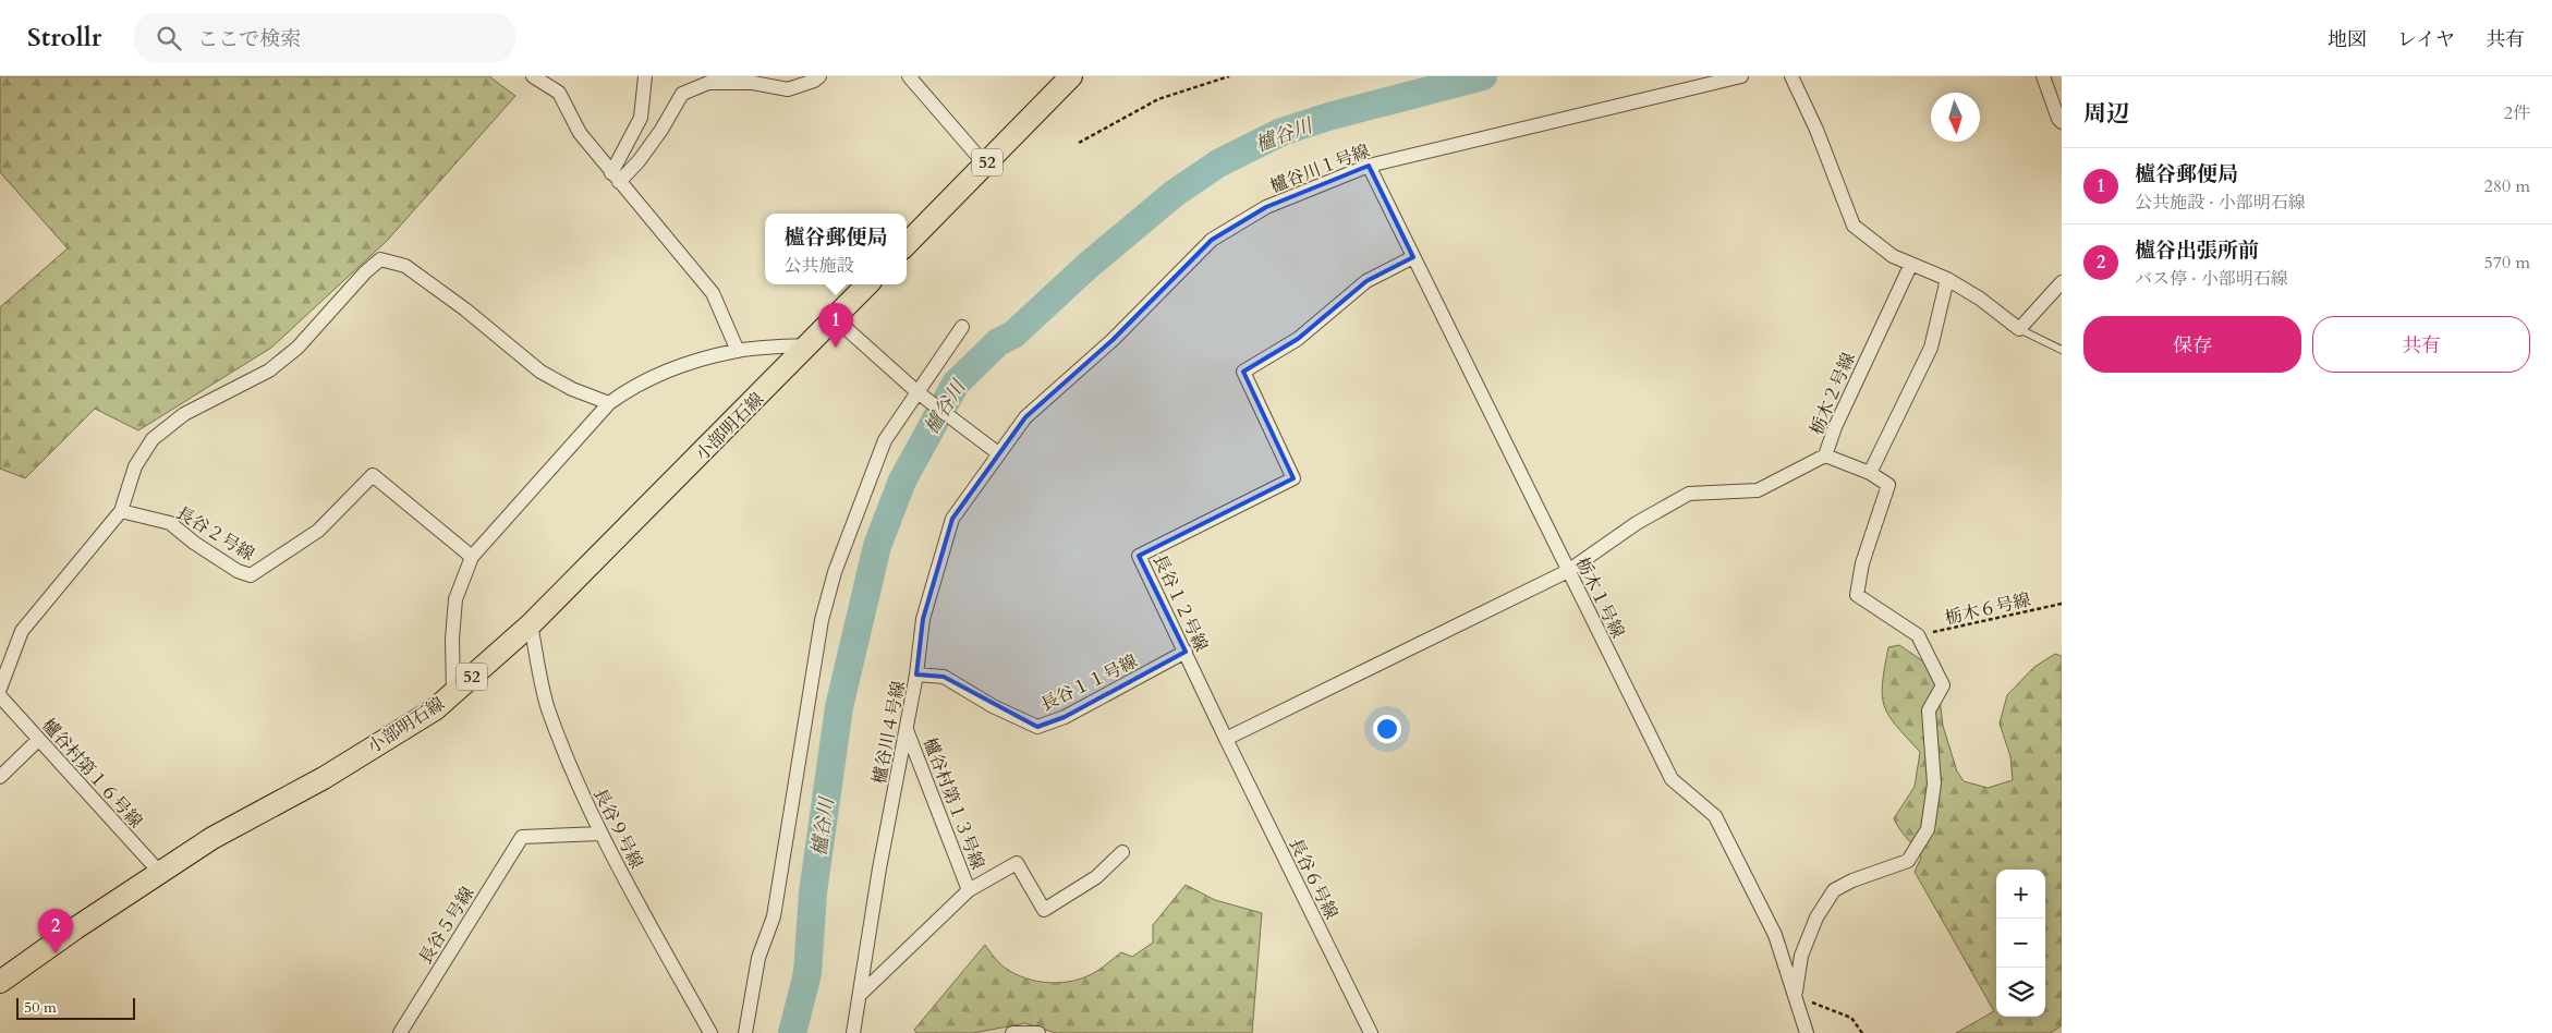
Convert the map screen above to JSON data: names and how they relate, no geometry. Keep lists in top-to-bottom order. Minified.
{"streets":{"main road":["52","小部明石線"],"street":["櫨谷川１号線","栃木２号線","長谷２号線","栃木１号線","長谷１２号線","長谷１１号線","櫨谷川４号線","櫨谷村第１６号線","櫨谷村第１３号線","長谷９号線","長谷６号線","長谷５号線"],"path":["栃木６号線"]},"crossings":[["櫨谷川１号線","栃木１号線"],["櫨谷川１号線","櫨谷川４号線"],["栃木２号線","栃木１号線"],["小部明石線","櫨谷村第１６号線"],["小部明石線","長谷９号線"],["栃木１号線","長谷１２号線"],["長谷１２号線","長谷１１号線"],["長谷１２号線","長谷６号線"],["長谷１１号線","櫨谷川４号線"],["櫨谷川４号線","櫨谷村第１３号線"],["長谷９号線","長谷５号線"]],"water":["櫨谷川"],"scale_bar":"50 m","north":"bottom","page":{"header":"Strollr","search":"ここで検索","nav":["地図","レイヤ","共有"],"heading":["周辺","2件"],"list":[{"mark":"1","name":"櫨谷郵便局","note":"公共施設 · 小部明石線","value":"280 m"},{"mark":"2","name":"櫨谷出張所前","note":"バス停 · 小部明石線","value":"570 m"}],"popup":["櫨谷郵便局","公共施設"],"buttons":["保存","共有"],"pins":["1","2"],"map_buttons":["+","−"],"scale":"50 m"}}
